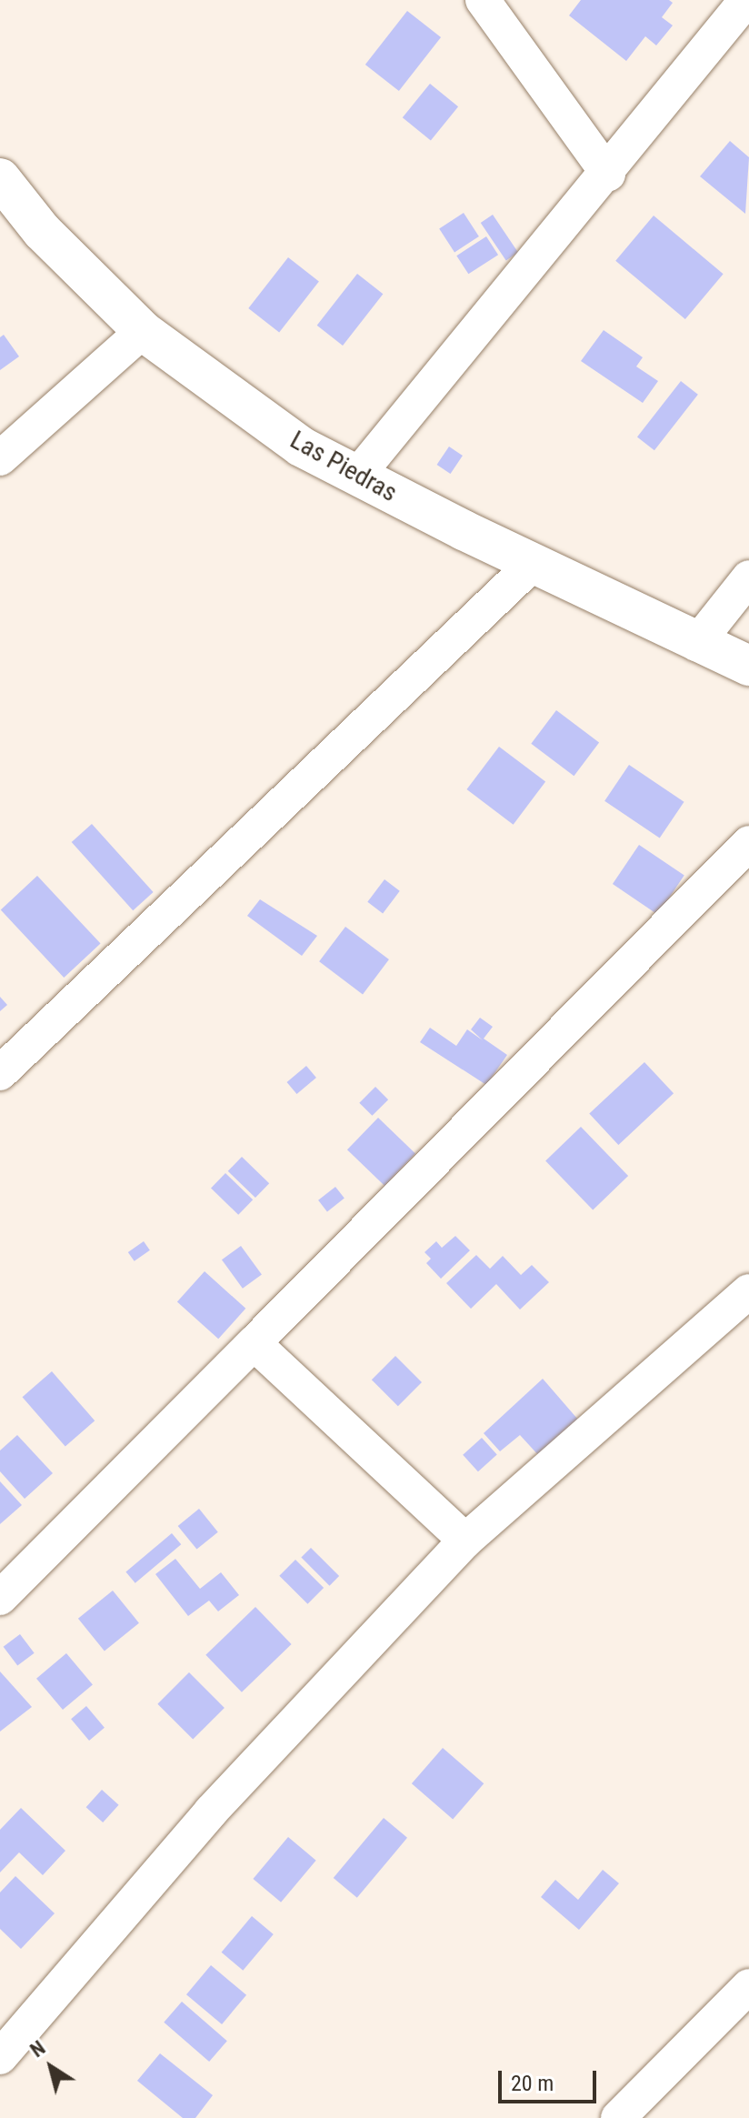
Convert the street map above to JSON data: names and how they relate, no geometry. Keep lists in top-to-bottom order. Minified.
{"streets":{"street":["Las Piedras"]},"scale_bar":"20 m","north":"top left"}
